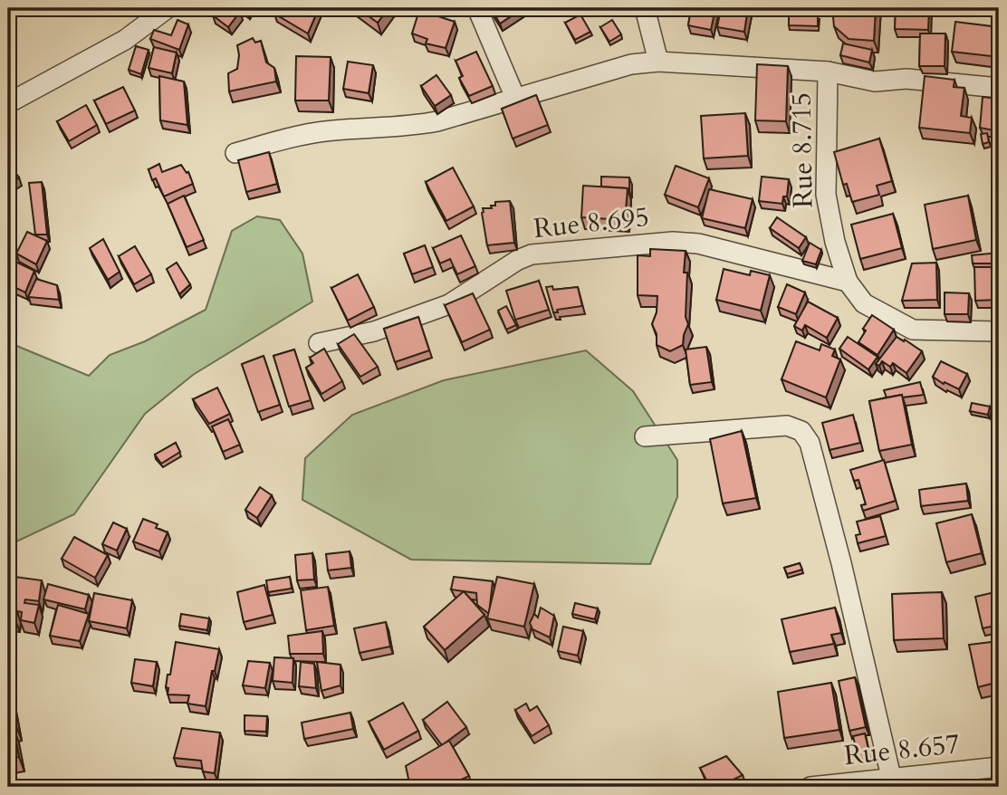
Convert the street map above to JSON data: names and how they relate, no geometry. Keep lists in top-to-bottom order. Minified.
{"streets":{"street":["Rue 8.715","Rue 8.695","Rue 8.657"]},"crossings":[["Rue 8.715","Rue 8.695"]]}
